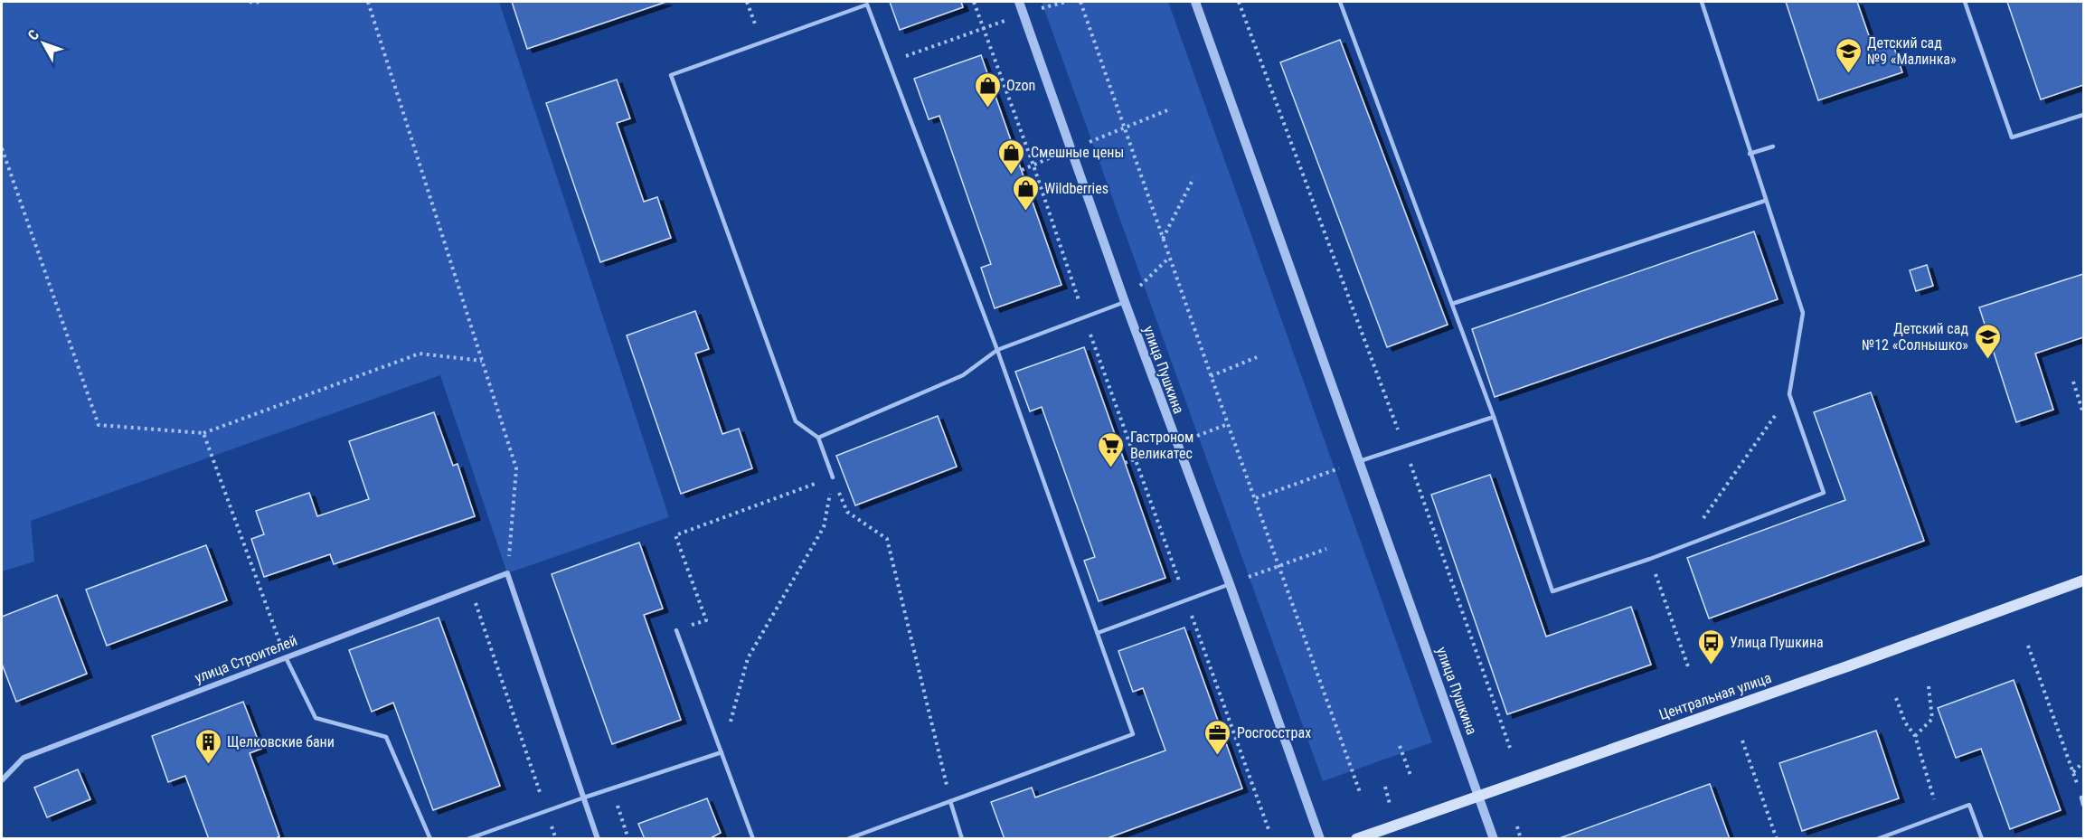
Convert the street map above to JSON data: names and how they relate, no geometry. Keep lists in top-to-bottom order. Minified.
{"streets":{"main road":["Центральная улица"],"street":["улица Пушкина","улица Строителей"]},"crossings":[["улица Пушкина","Центральная улица"]],"places":{"school or university":["Детский сад №9 «Малинка»","Детский сад №12 «Солнышко»"],"shop":["Ozon","Смешные цены","Wildberries"],"supermarket":["Гастроном Великатес"],"bus stop":["Улица Пушкина"],"office":["Росгосстрах"],"building":["Щелковские бани"]},"north":"top left"}
